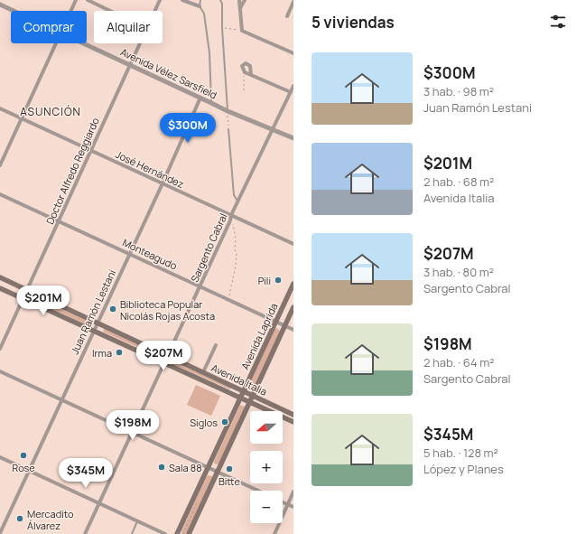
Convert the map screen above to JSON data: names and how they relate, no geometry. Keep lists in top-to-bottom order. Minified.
{"streets":{"main road":["Avenida Laprida","Avenida Italia"],"street":["Avenida Vélez Sarsfield","José Hernández","Doctor Alfredo Reggiardo","Sargento Cabral","Monteagudo","Juan Ramón Lestani"]},"crossings":[["Avenida Vélez Sarsfield","Doctor Alfredo Reggiardo"],["Avenida Vélez Sarsfield","Sargento Cabral"],["Avenida Vélez Sarsfield","Juan Ramón Lestani"],["José Hernández","Doctor Alfredo Reggiardo"],["José Hernández","Sargento Cabral"],["José Hernández","Juan Ramón Lestani"],["Doctor Alfredo Reggiardo","Monteagudo"],["Doctor Alfredo Reggiardo","Avenida Italia"],["Sargento Cabral","Monteagudo"],["Sargento Cabral","Avenida Italia"],["Monteagudo","Juan Ramón Lestani"],["Monteagudo","Avenida Laprida"],["Juan Ramón Lestani","Avenida Italia"],["Avenida Laprida","Avenida Italia"]],"districts":["ASUNCIÓN"],"places":["Pili","Biblioteca Popular Nicolás Rojas Acosta","Irma","Siglos","Rose","Sala 88","Bitte","Mercadito Álvarez"],"north":"left","page":{"heading":"5 viviendas","chip":["Comprar","Alquilar"],"list":[{"name":"$300M","note":"3 hab. · 98 m² · Juan Ramón Lestani"},{"name":"$201M","note":"2 hab. · 68 m² · Avenida Italia"},{"name":"$207M","note":"3 hab. · 80 m² · Sargento Cabral"},{"name":"$198M","note":"2 hab. · 64 m² · Sargento Cabral"},{"name":"$345M","note":"5 hab. · 128 m² · López y Planes"}],"price":["$300M","$201M","$207M","$198M","$345M"],"map_buttons":["+","−"]}}
